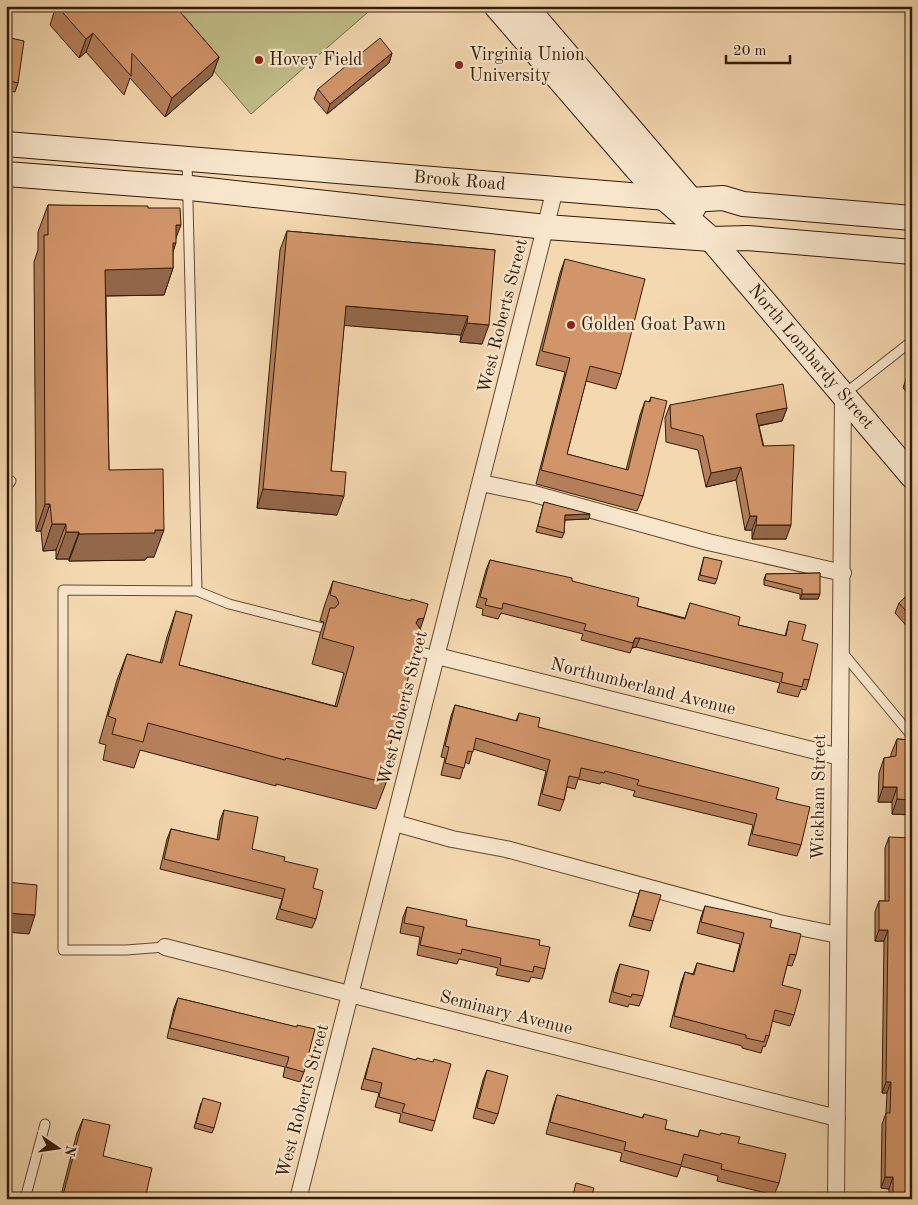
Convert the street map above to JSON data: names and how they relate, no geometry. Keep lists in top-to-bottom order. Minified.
{"streets":{"main road":["Brook Road","North Lombardy Street"],"street":["West Roberts Street","Northumberland Avenue","Wickham Street","Seminary Avenue"]},"crossings":[["Brook Road","West Roberts Street"],["Brook Road","North Lombardy Street"],["West Roberts Street","Northumberland Avenue"],["West Roberts Street","Seminary Avenue"],["North Lombardy Street","Wickham Street"],["Northumberland Avenue","Wickham Street"],["Wickham Street","Seminary Avenue"]],"places":["Hovey Field","Virginia Union University","Golden Goat Pawn"],"scale_bar":"20 m","north":"right"}
